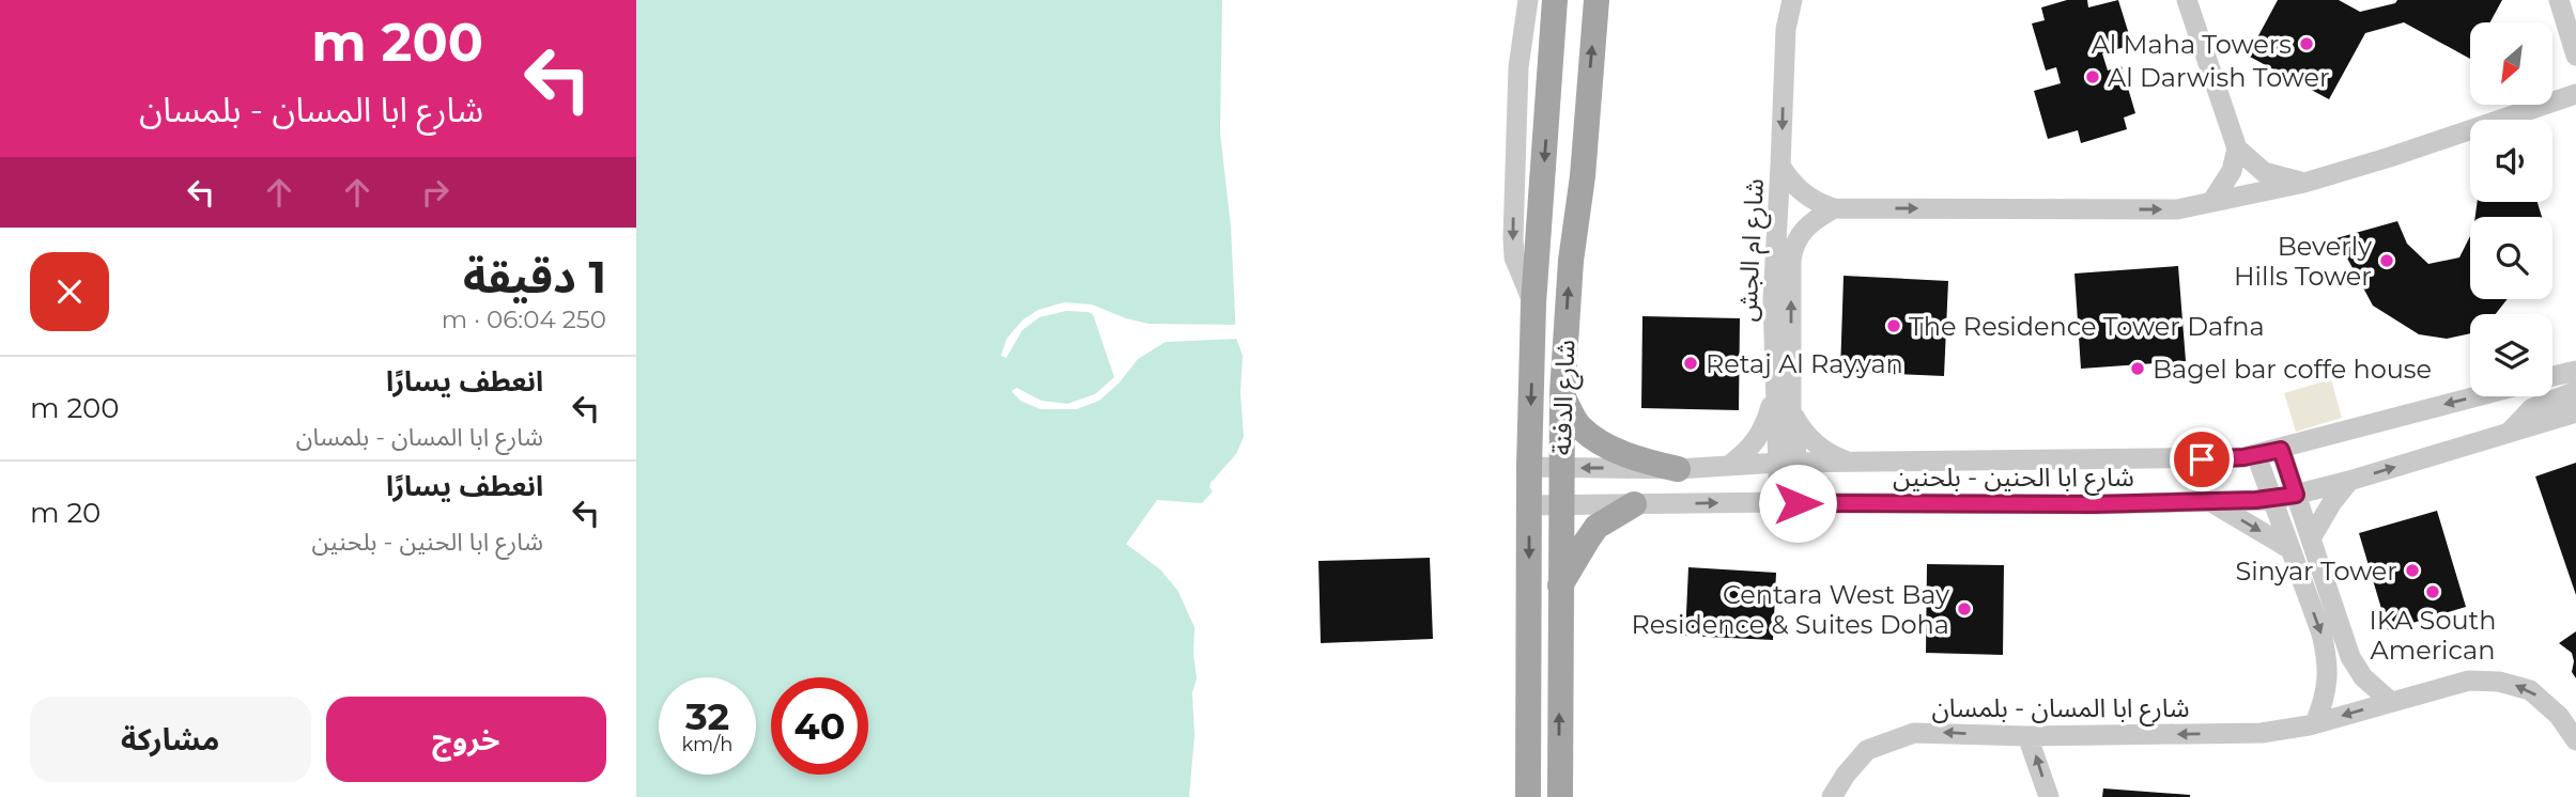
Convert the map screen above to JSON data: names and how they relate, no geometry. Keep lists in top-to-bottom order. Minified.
{"streets":{"main road":["شارع الدفنة"],"street":["شارع ام الجش","شارع ابا الحنين - بلحنين","شارع ابا المسان - بلمسان"]},"crossings":[["شارع ام الجش","شارع ابا الحنين - بلحنين"],["شارع الدفنة","شارع ابا الحنين - بلحنين"]],"one_way":["شارع ابا المسان - بلمسان"],"places":["Al Maha Towers","Al Darwish Tower","Beverly Hills Tower","The Residence Tower Dafna","Retaj Al Rayyan","Bagel bar coffe house","Sinyar Tower","IKA South American","Centara West Bay Residence & Suites Doha"],"north":"bottom left","page":{"turn":["200 m","شارع ابا المسان - بلمسان"],"heading":["1 دقيقة","250 m · 06:04"],"list":[{"name":"انعطف يسارًا","note":"شارع ابا المسان - بلمسان","value":"200 m"},{"name":"انعطف يسارًا","note":"شارع ابا الحنين - بلحنين","value":"20 m"}],"speed":"32 km/h","limit":"40","buttons":["خروج","مشاركة"]}}
